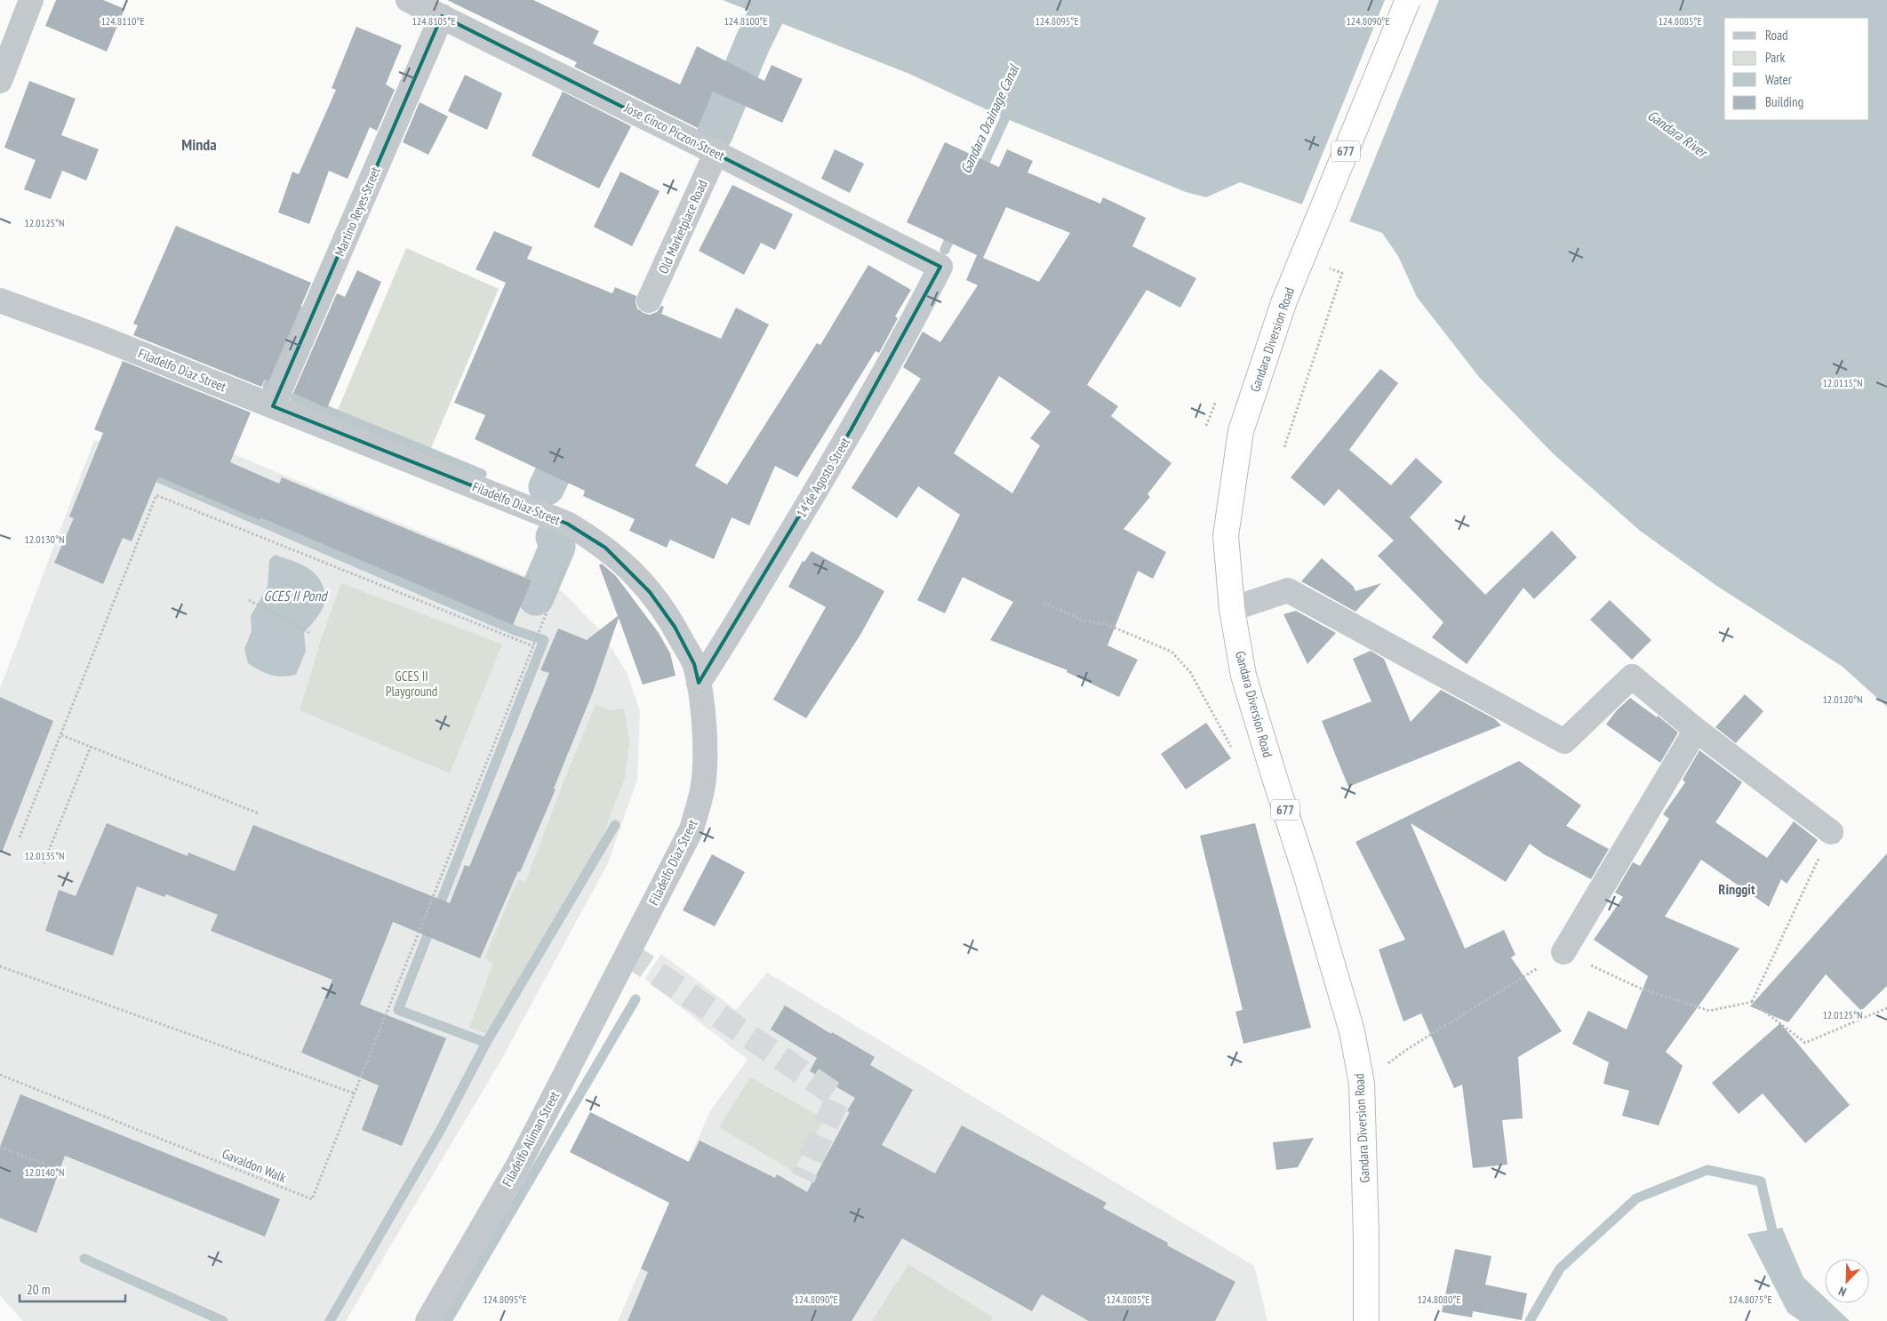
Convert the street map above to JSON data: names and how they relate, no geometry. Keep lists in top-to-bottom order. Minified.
{"streets":{"highway":["677","Gandara Diversion Road"],"street":["Jose Cinco Piczon Street","Martino Reyes Street","Old Marketplace Road","Filadelfo Diaz Street","14 de Agosto Street","Filadelfo Aliman Street"],"path":["Gavaldon Walk"]},"crossings":[["Jose Cinco Piczon Street","Martino Reyes Street"],["Jose Cinco Piczon Street","Old Marketplace Road"],["Jose Cinco Piczon Street","14 de Agosto Street"],["Martino Reyes Street","Filadelfo Diaz Street"],["Filadelfo Diaz Street","14 de Agosto Street"],["Filadelfo Diaz Street","Filadelfo Aliman Street"],["Filadelfo Diaz Street","Gavaldon Walk"]],"districts":["Minda","Ringgit"],"water":["Gandara Drainage Canal","Gandara River","GCES II Pond"],"parks":["GCES II Playground"],"legend":["Road","Park","Water","Building"],"scale_bar":"20 m","north":"bottom left","coordinates":["124.8100°E","124.8095°E","124.8090°E","124.8085°E","124.8105°E","124.8110°E","12.0125°N","12.0115°N","12.0130°N","12.0120°N","12.0135°N","12.0140°N","124.8080°E","124.8075°E"]}
